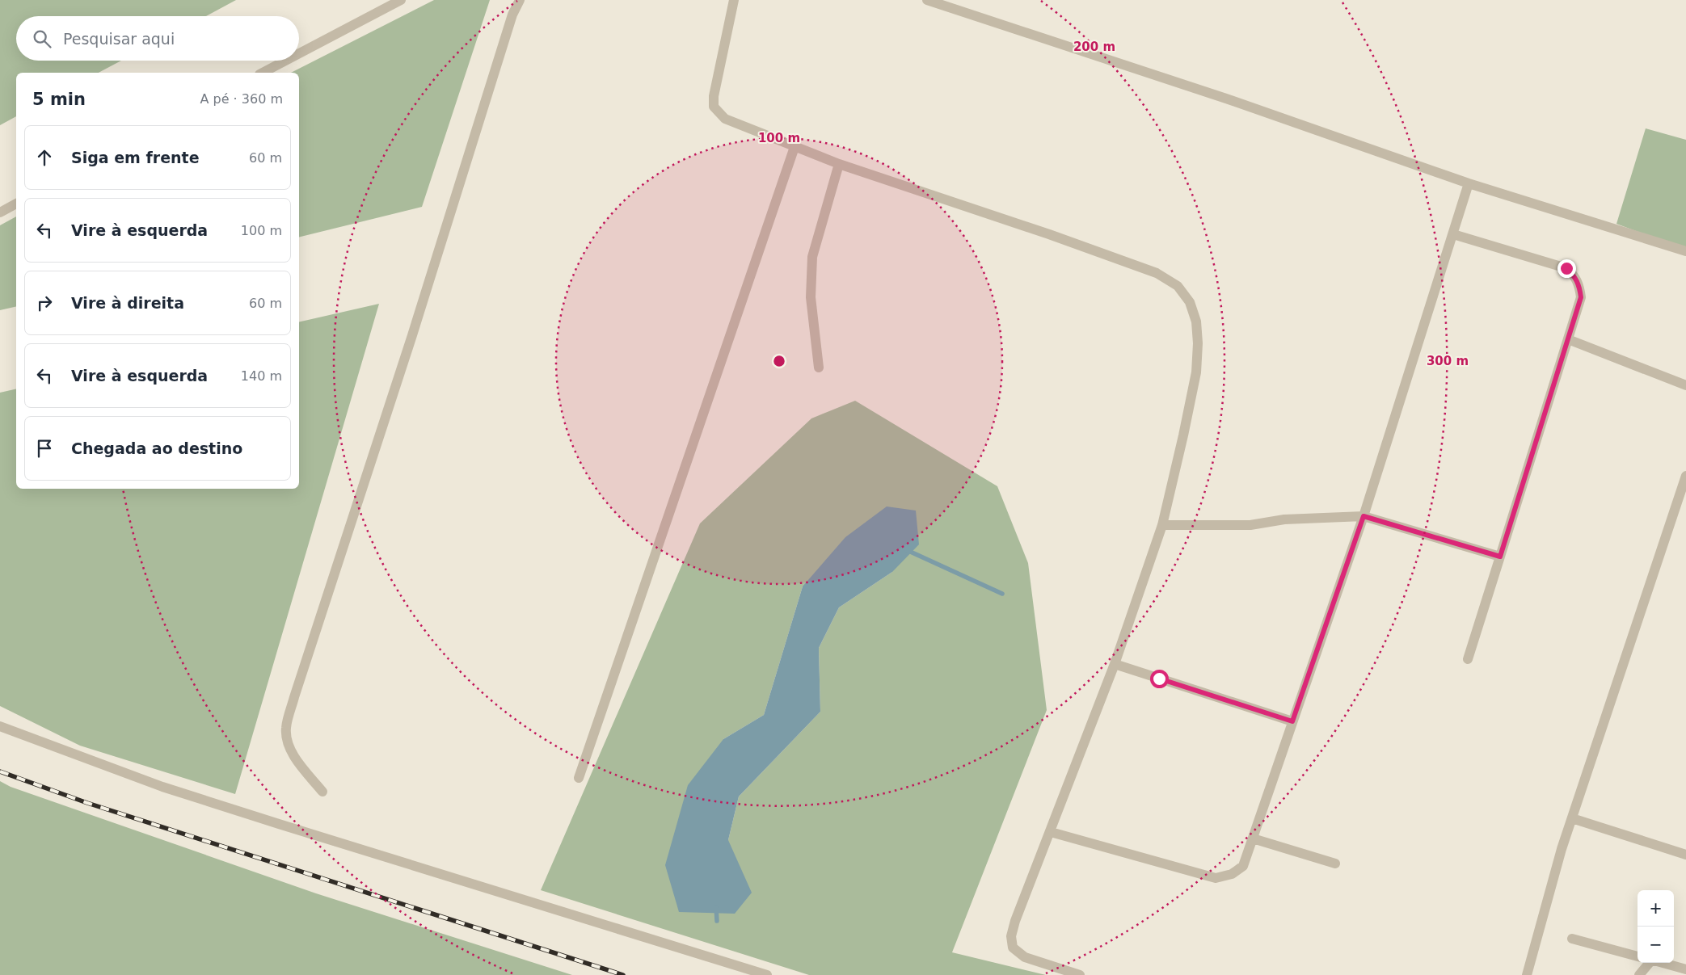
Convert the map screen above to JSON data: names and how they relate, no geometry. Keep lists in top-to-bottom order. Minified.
{"page":{"search":"Pesquisar aqui","heading":["5 min","A pé · 360 m"],"list":[["Siga em frente","60 m"],["Vire à esquerda","100 m"],["Vire à direita","60 m"],["Vire à esquerda","140 m"],"Chegada ao destino"],"map_buttons":["+","−"]},"rings":["200 m","100 m","300 m"]}
